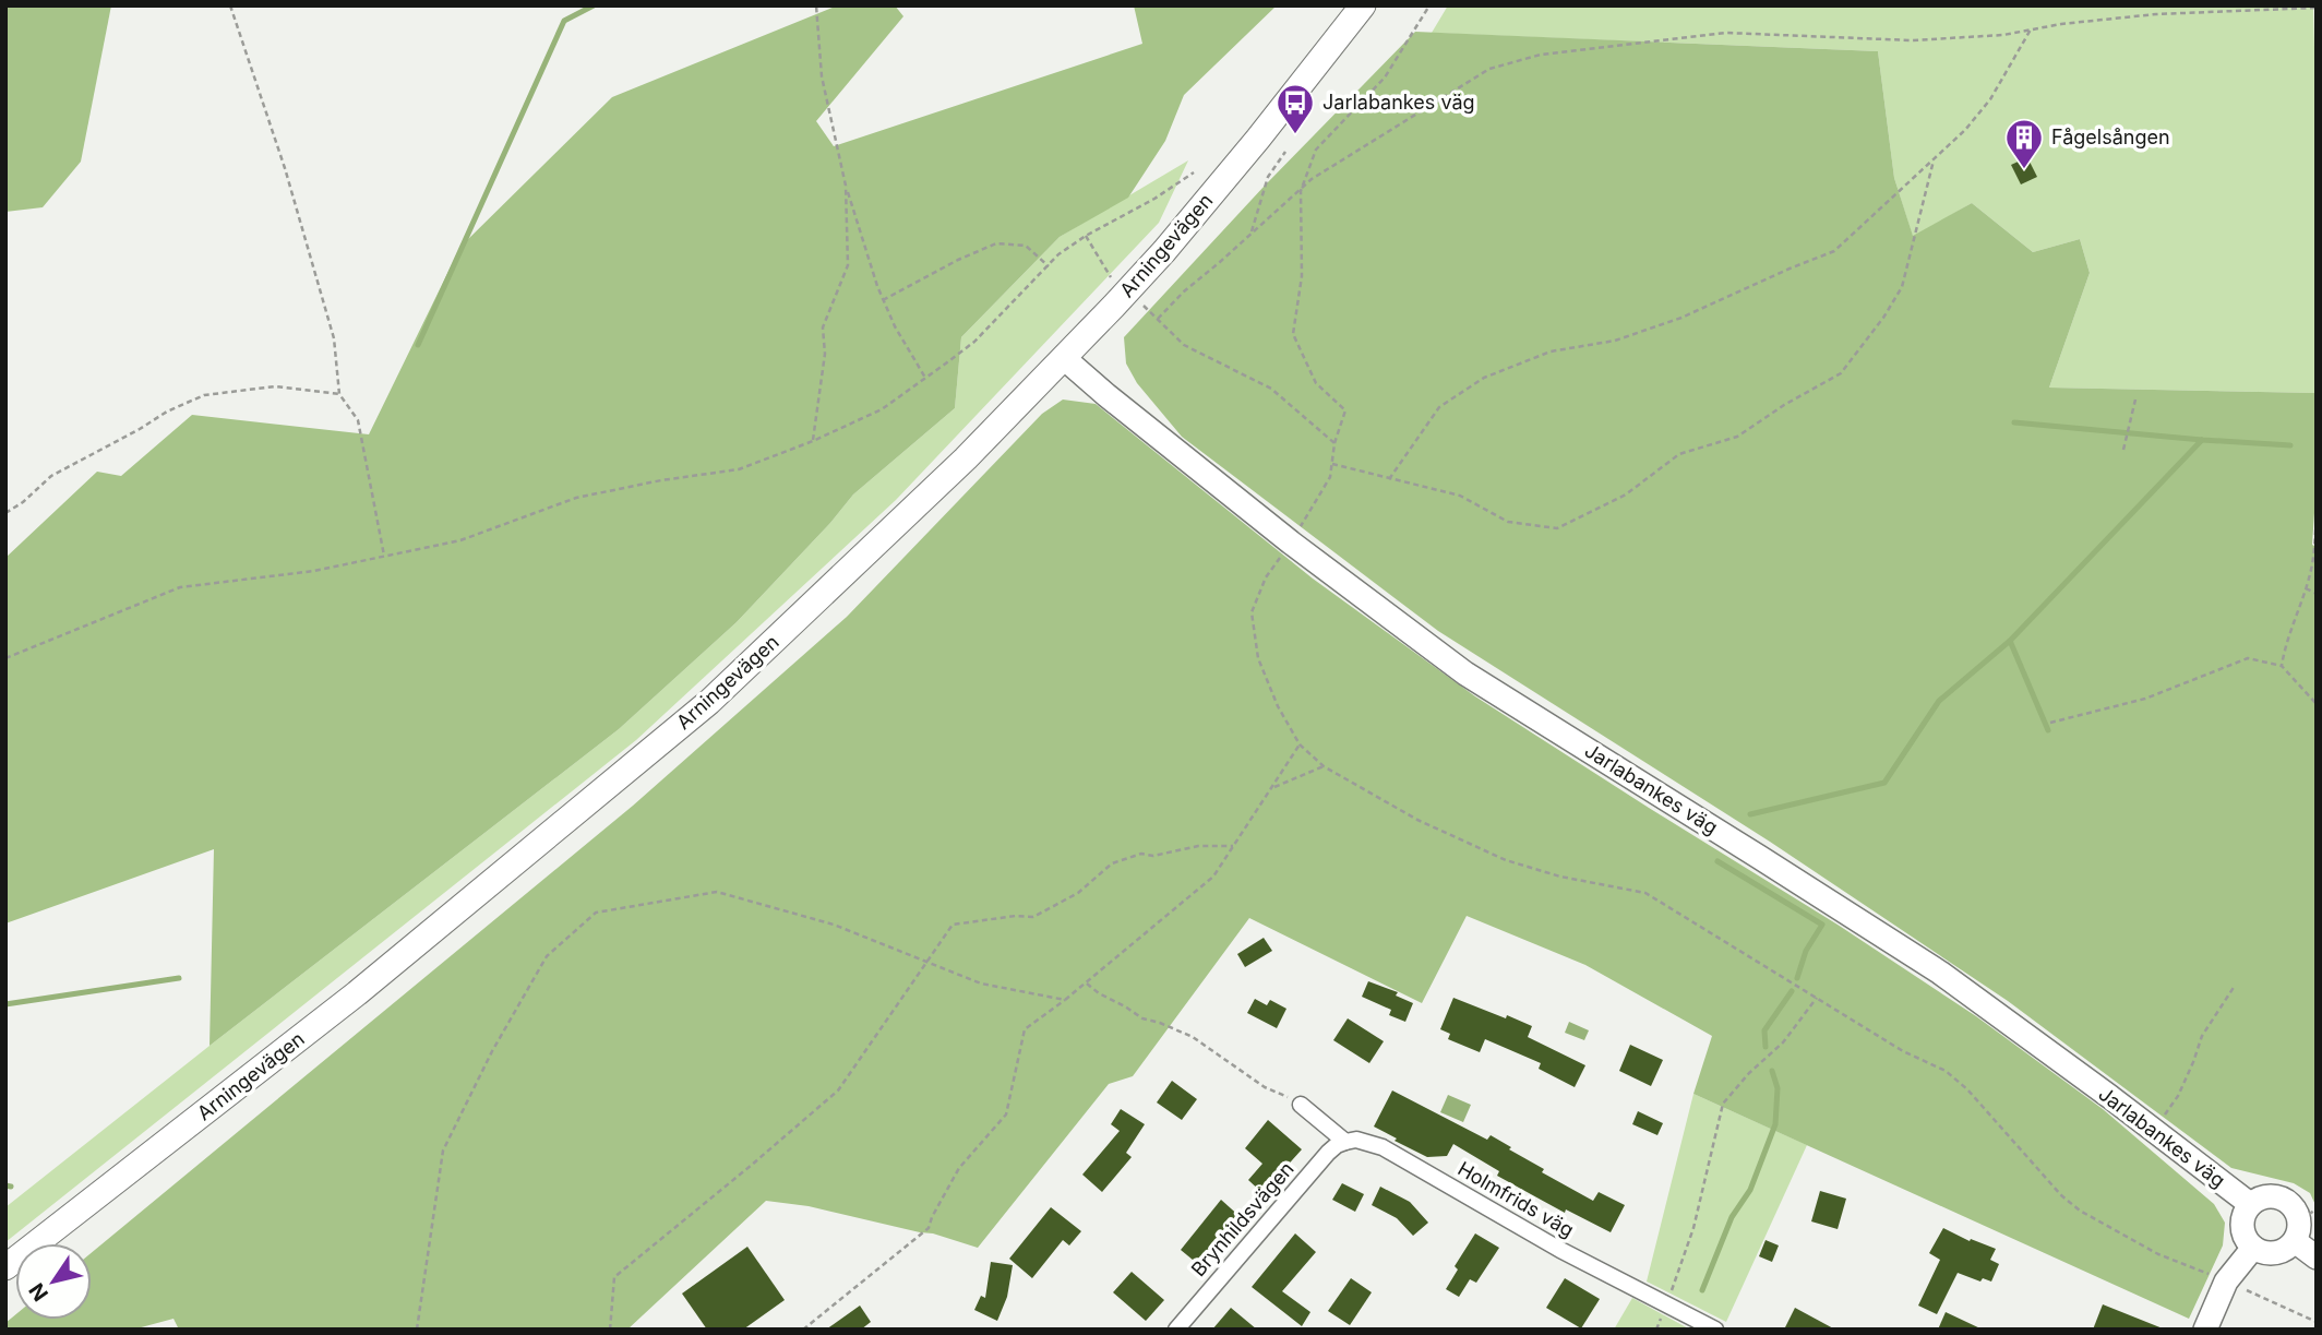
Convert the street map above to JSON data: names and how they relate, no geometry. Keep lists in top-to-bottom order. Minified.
{"streets":{"main road":["Arningevägen","Jarlabankes väg"],"street":["Holmfrids väg","Brynhildsvägen"]},"crossings":[["Arningevägen","Jarlabankes väg"],["Holmfrids väg","Brynhildsvägen"]],"places":{"bus stop":["Jarlabankes väg"],"building":["Fågelsången"]},"north":"bottom left"}
